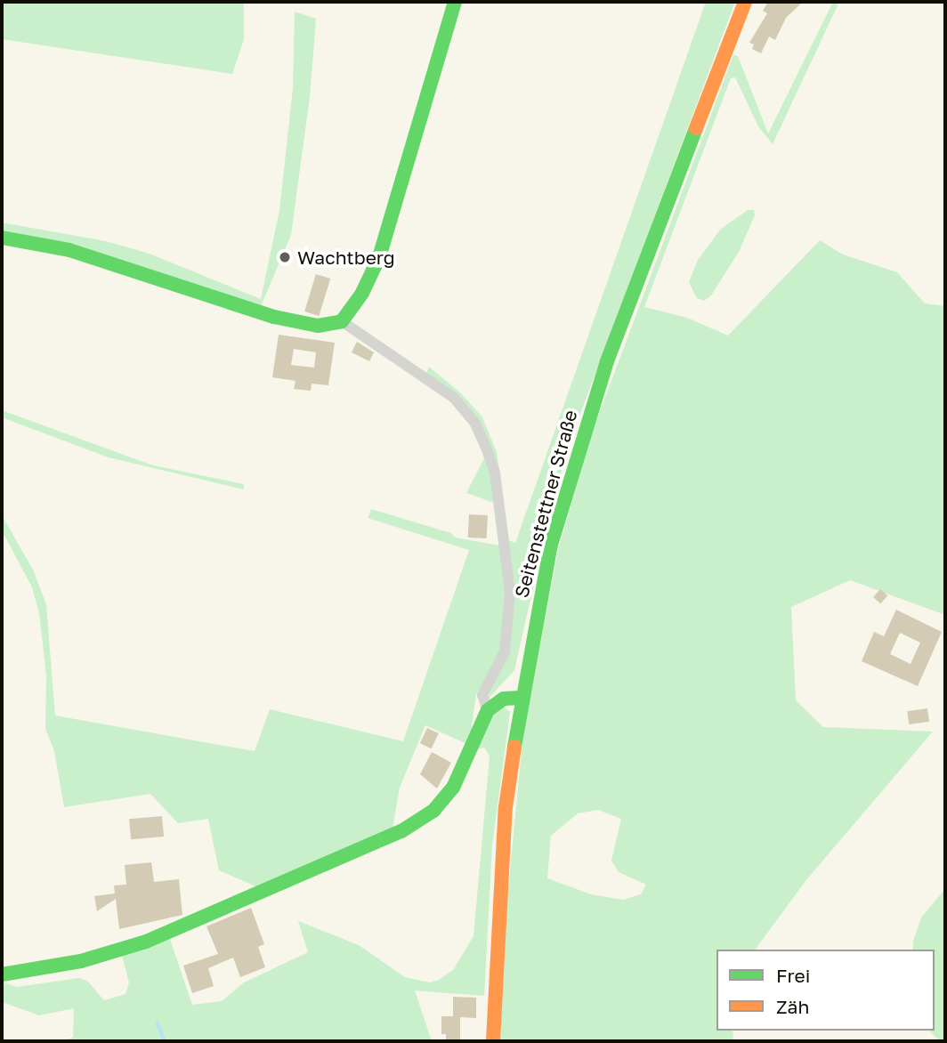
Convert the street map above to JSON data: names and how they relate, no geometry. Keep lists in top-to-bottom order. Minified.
{"streets":{"street":["Seitenstettner Straße"]},"places":["Wachtberg"],"legend":["Frei","Zäh"]}
